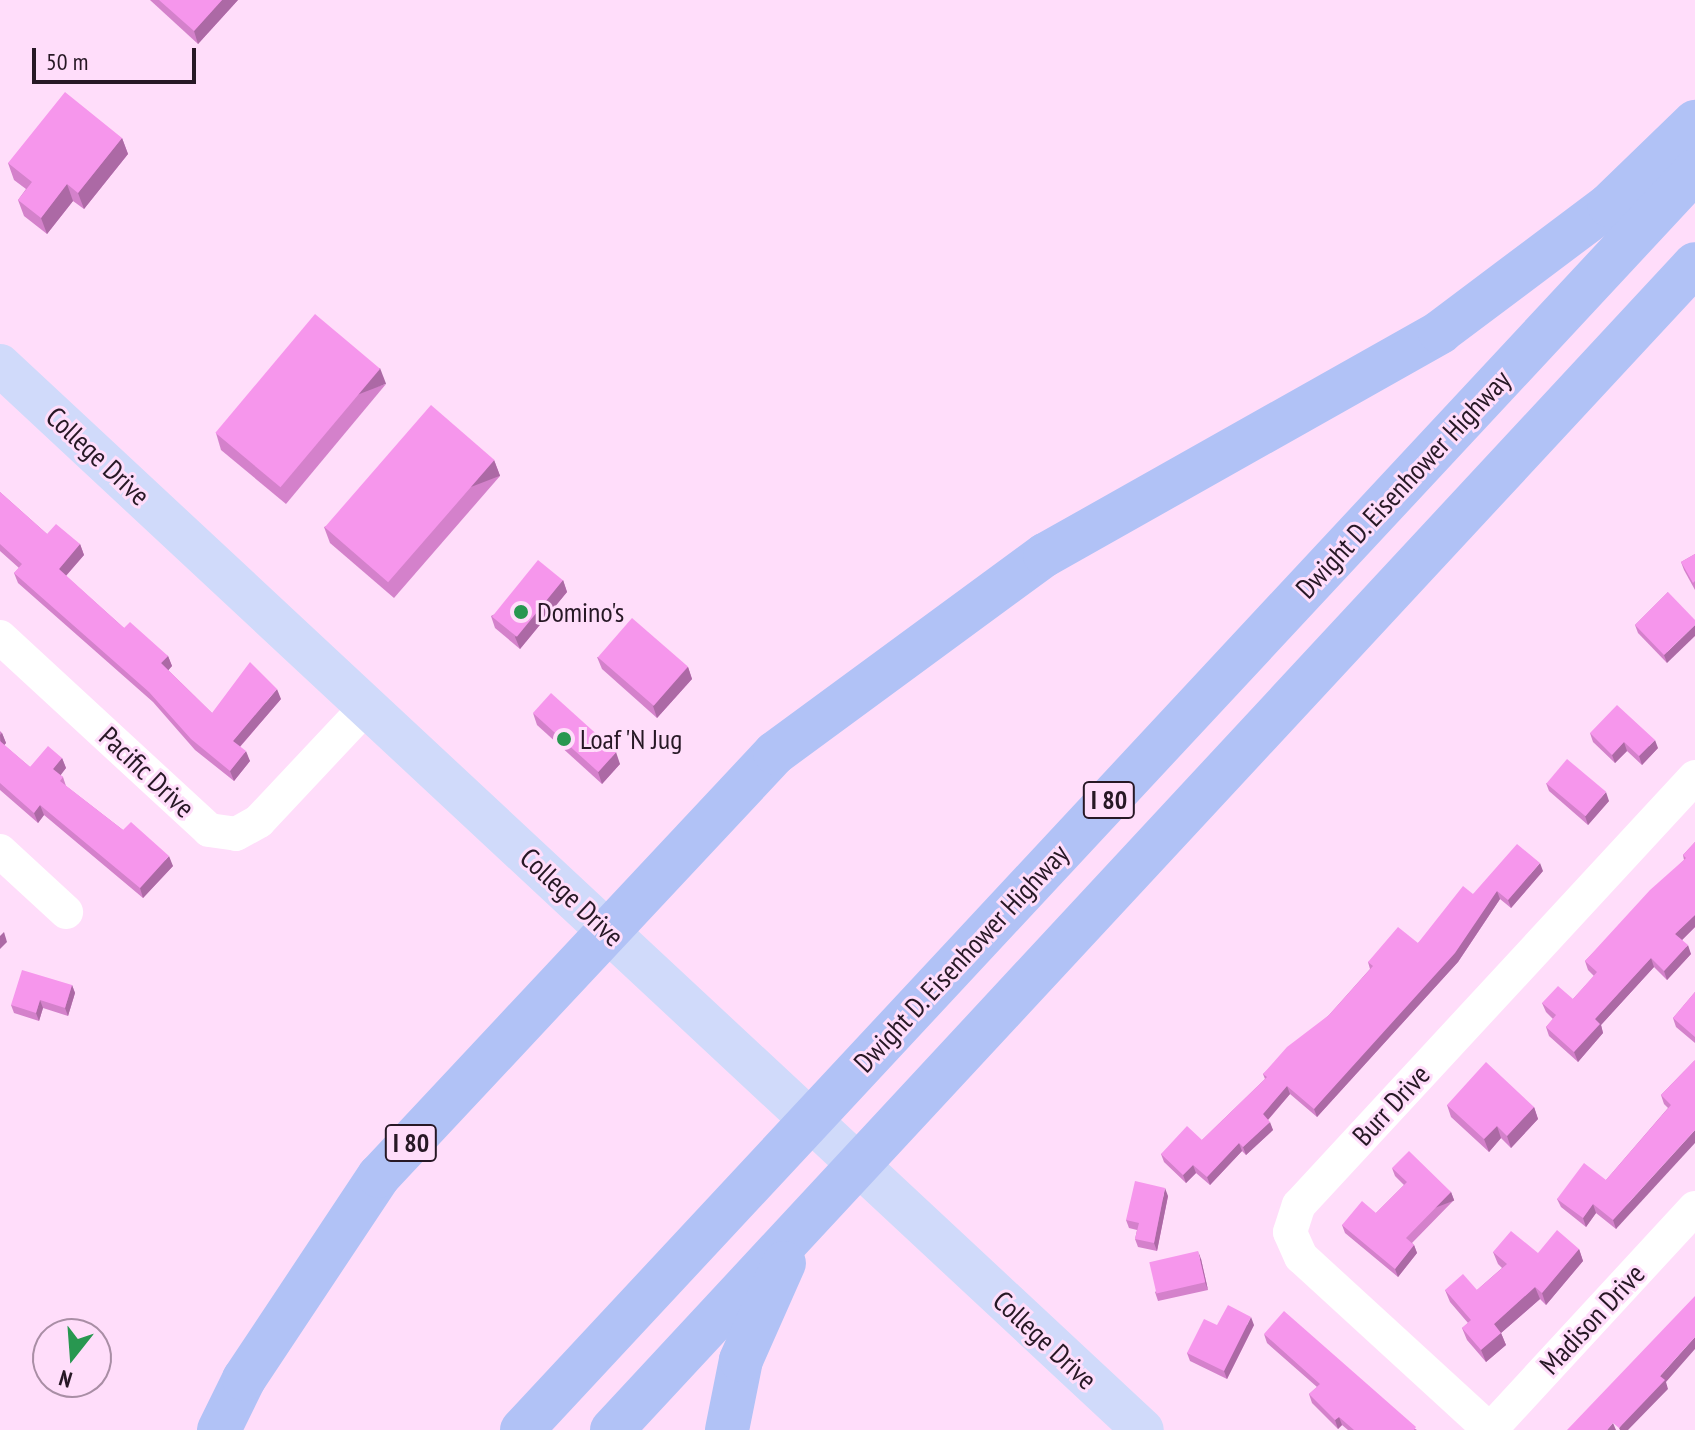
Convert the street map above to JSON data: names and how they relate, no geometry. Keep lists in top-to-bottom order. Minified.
{"streets":{"highway":["Dwight D. Eisenhower Highway","I 80"],"main road":["College Drive"],"street":["Pacific Drive","Burr Drive","Madison Drive"]},"crossings":[["College Drive","Pacific Drive"],["College Drive","I 80"],["Burr Drive","Madison Drive"]],"places":["Domino's","Loaf 'N Jug"],"scale_bar":"50 m","north":"bottom"}
